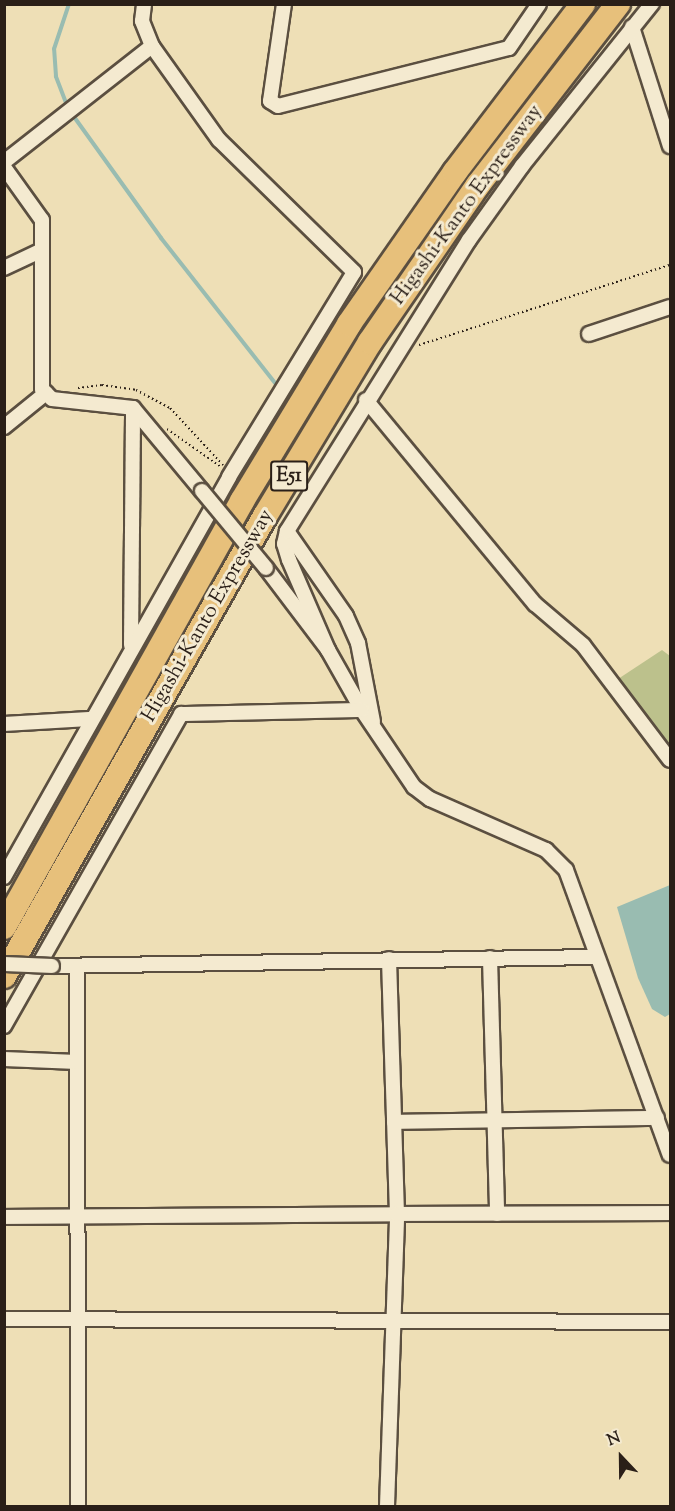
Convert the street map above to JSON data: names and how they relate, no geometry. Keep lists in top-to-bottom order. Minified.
{"streets":{"highway":["Higashi-Kanto Expressway","E51"]},"north":"top"}
